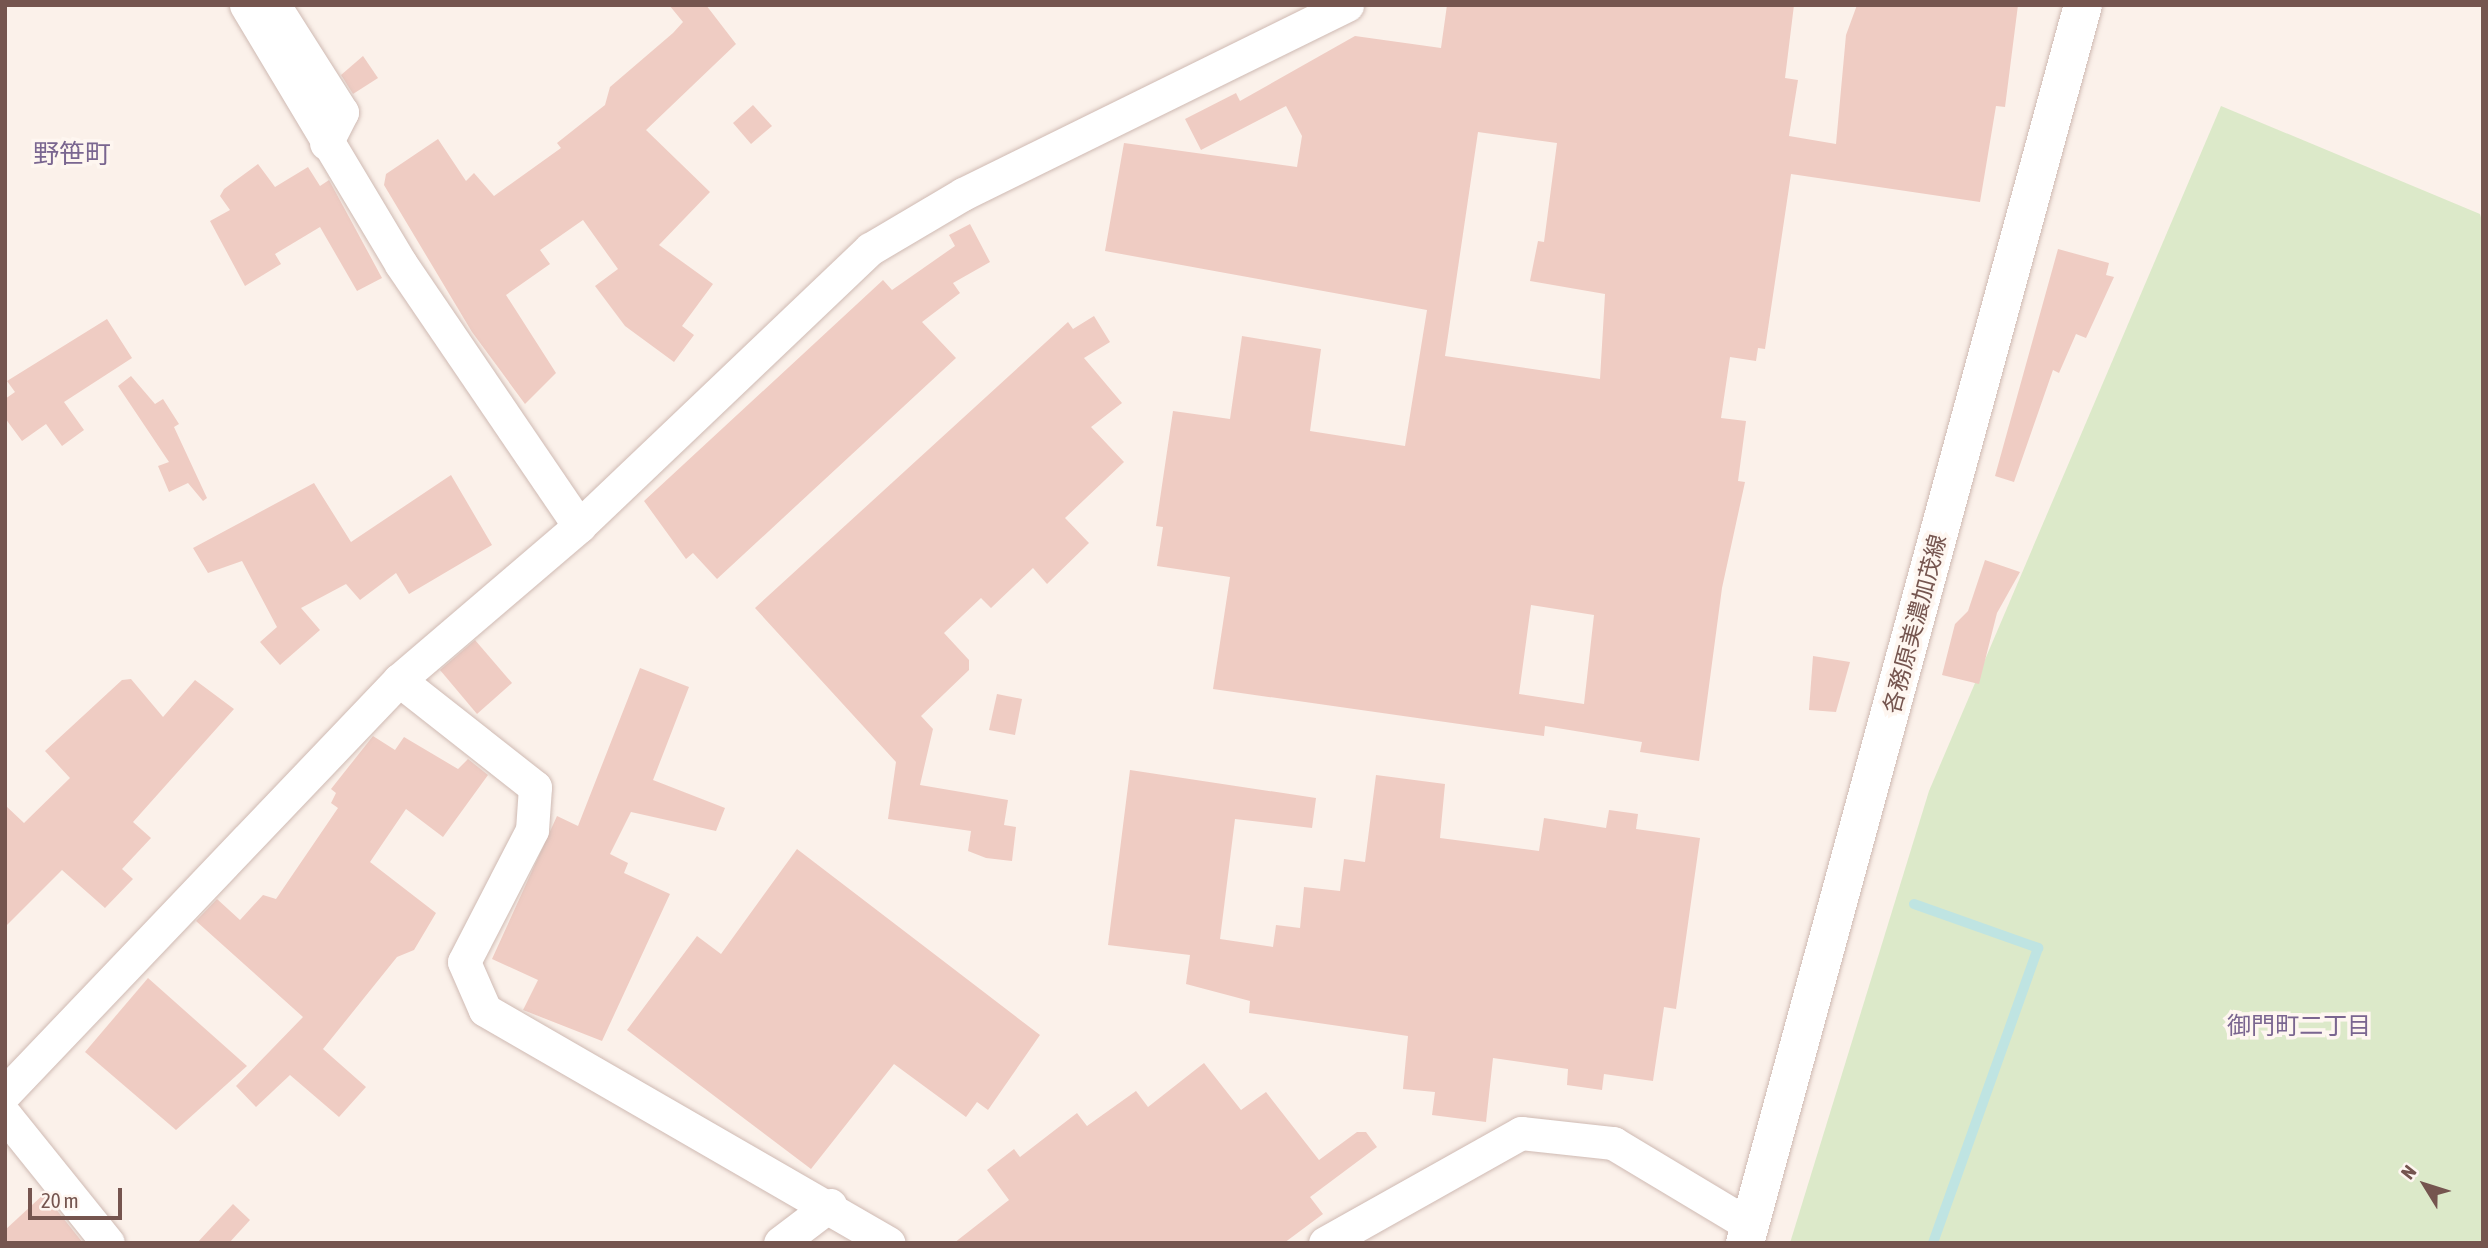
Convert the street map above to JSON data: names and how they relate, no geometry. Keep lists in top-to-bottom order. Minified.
{"streets":{"main road":["各務原美濃加茂線"]},"districts":["野笹町","御門町二丁目"],"scale_bar":"20 m","north":"top left"}
